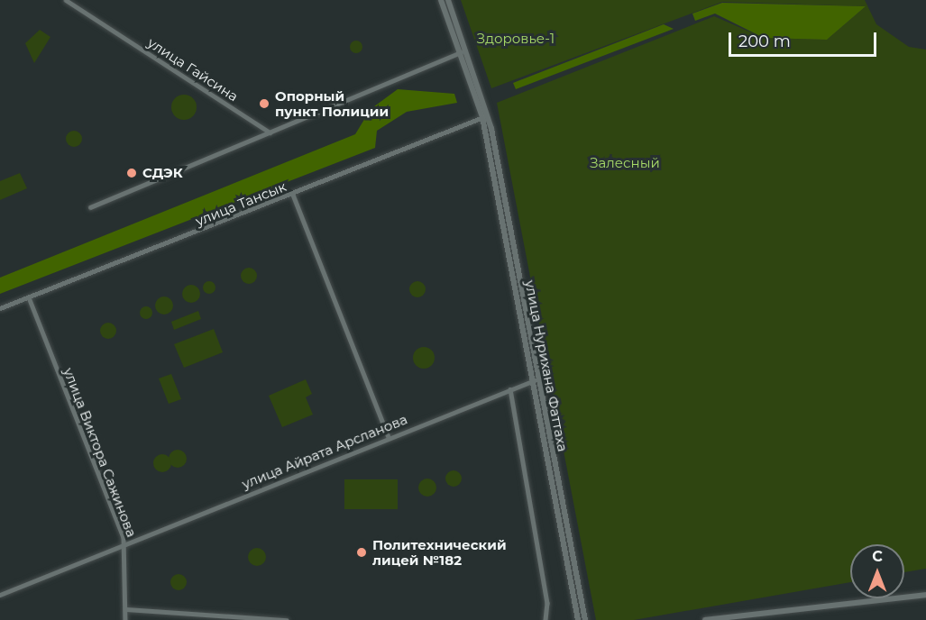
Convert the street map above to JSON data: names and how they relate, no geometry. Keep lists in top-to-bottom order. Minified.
{"streets":{"street":["улица Гайсина","улица Тансык","улица Нурихана Фаттаха","улица Айрата Арсланова","улица Виктора Сажинова"]},"crossings":[["улица Тансык","улица Нурихана Фаттаха"],["улица Тансык","улица Виктора Сажинова"],["улица Нурихана Фаттаха","улица Айрата Арсланова"],["улица Айрата Арсланова","улица Виктора Сажинова"]],"parks":["Здоровье-1","Залесный"],"places":["Опорный пункт Полиции","СДЭК","Политехнический лицей №182"],"scale_bar":"200 m","north":"top"}
